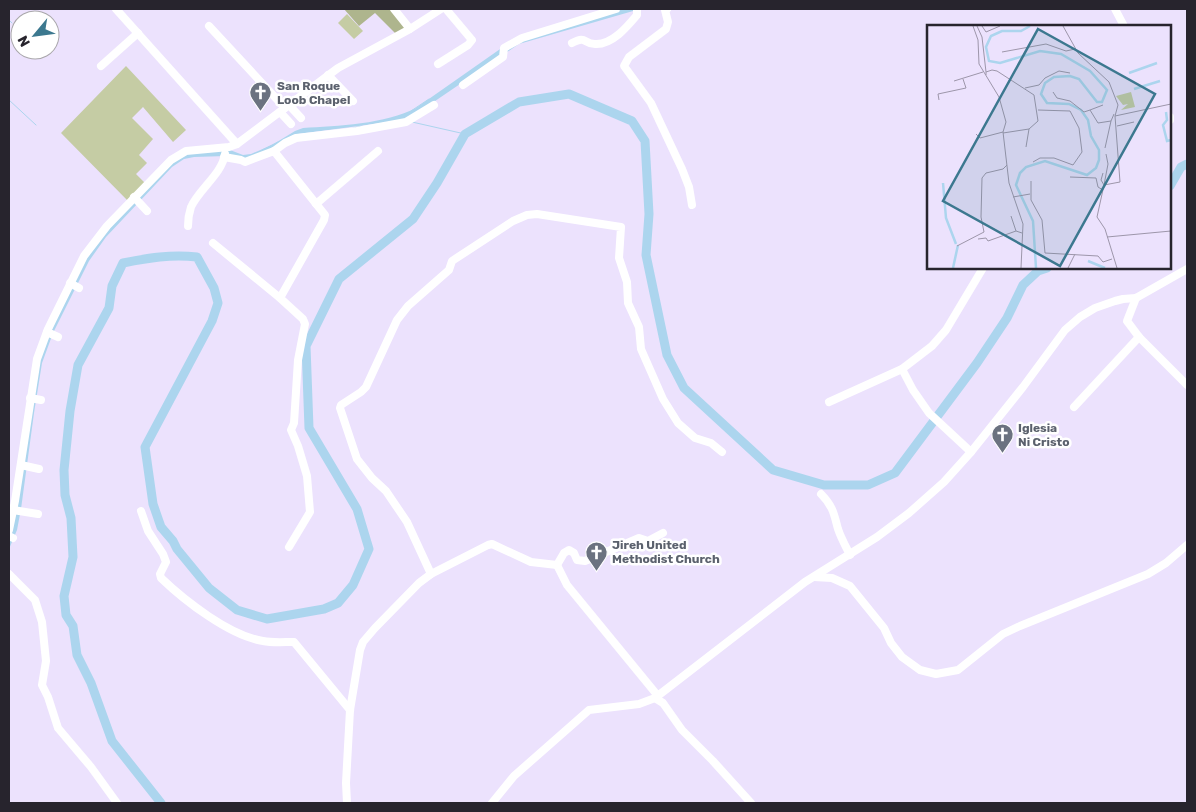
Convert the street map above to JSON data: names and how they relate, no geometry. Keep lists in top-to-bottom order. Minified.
{"places":{"church":["San Roque Loob Chapel","Iglesia Ni Cristo","Jireh United Methodist Church"]},"north":"bottom left"}
